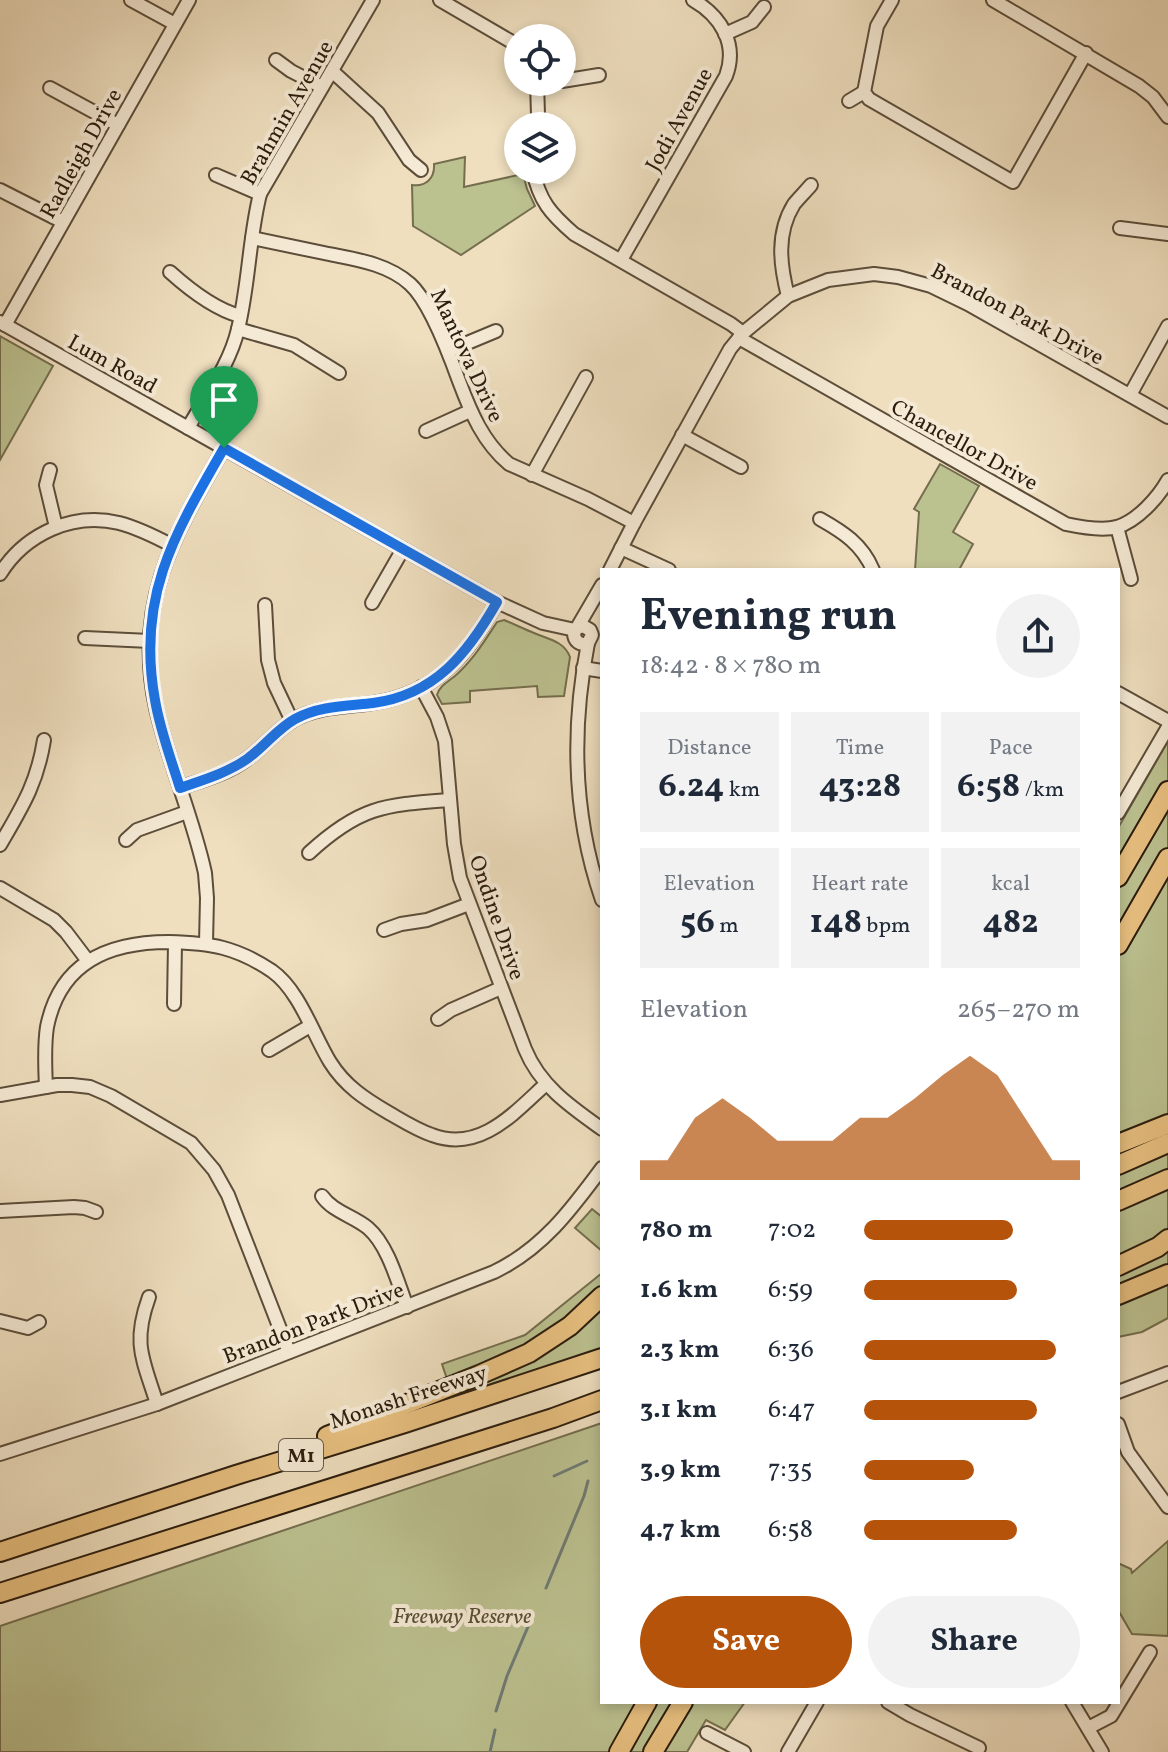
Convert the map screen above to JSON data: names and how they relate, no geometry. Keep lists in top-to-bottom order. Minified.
{"streets":{"highway":["Monash Freeway","M1"],"street":["Brahmin Avenue","Jodi Avenue","Radleigh Drive","Brandon Park Drive","Mantova Drive","Lum Road","Chancellor Drive","Ondine Drive"]},"crossings":[["Brahmin Avenue","Mantova Drive"],["Brahmin Avenue","Lum Road"],["Jodi Avenue","Chancellor Drive"],["Radleigh Drive","Lum Road"],["Brandon Park Drive","Mantova Drive"],["Brandon Park Drive","Chancellor Drive"]],"parks":["Freeway Reserve"],"page":{"heading":["Evening run","18:42 · 8 × 780 m"],"stats":[["Distance","6.24 km"],["Time","43:28"],["Pace","6:58 /km"],["Elevation","56 m"],["Heart rate","148 bpm"],["kcal","482"]],"chart":["Elevation","265–270 m"],"list":[{"name":"780 m","note":"7:02"},{"name":"1.6 km","note":"6:59"},{"name":"2.3 km","note":"6:36"},{"name":"3.1 km","note":"6:47"},{"name":"3.9 km","note":"7:35"},{"name":"4.7 km","note":"6:58"}],"buttons":["Save","Share"]}}
